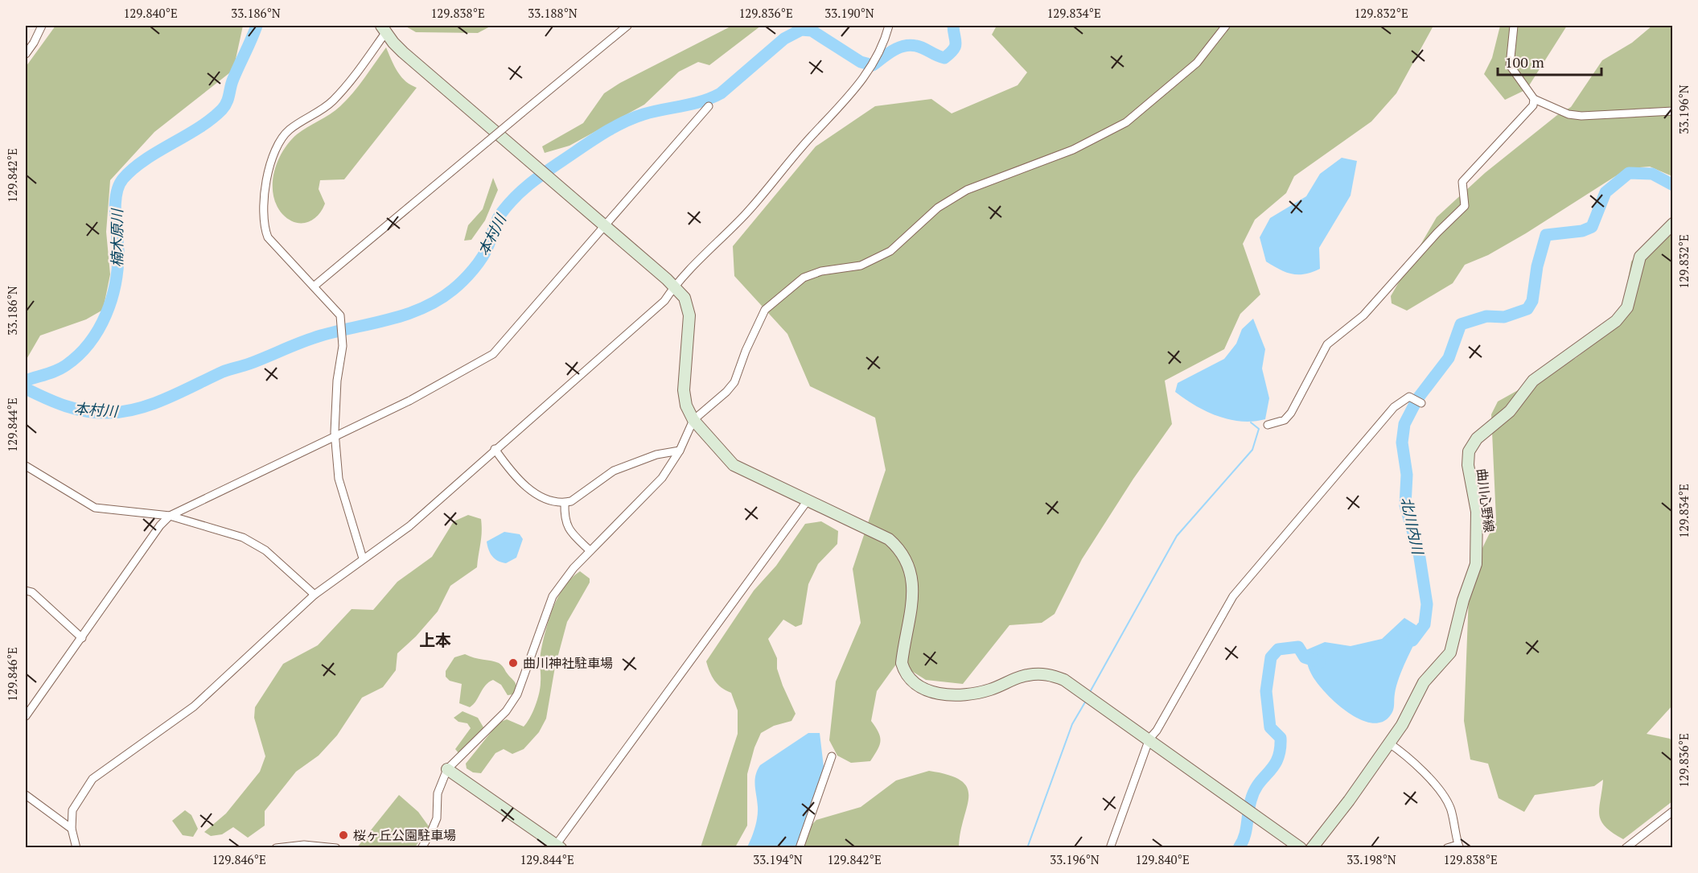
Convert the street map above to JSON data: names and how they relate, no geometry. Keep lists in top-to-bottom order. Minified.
{"streets":{"street":["曲川心野線"]},"districts":["上本"],"water":["本村川","楠木原川","北川内川"],"places":["曲川神社駐車場","桜ヶ丘公園駐車場"],"scale_bar":"100 m","coordinates":["129.840°E","33.186°N","129.838°E","33.188°N","129.836°E","33.190°N","129.834°E","129.832°E","33.196°N","129.842°E","129.844°E","129.846°E","33.194°N","33.198°N"]}
